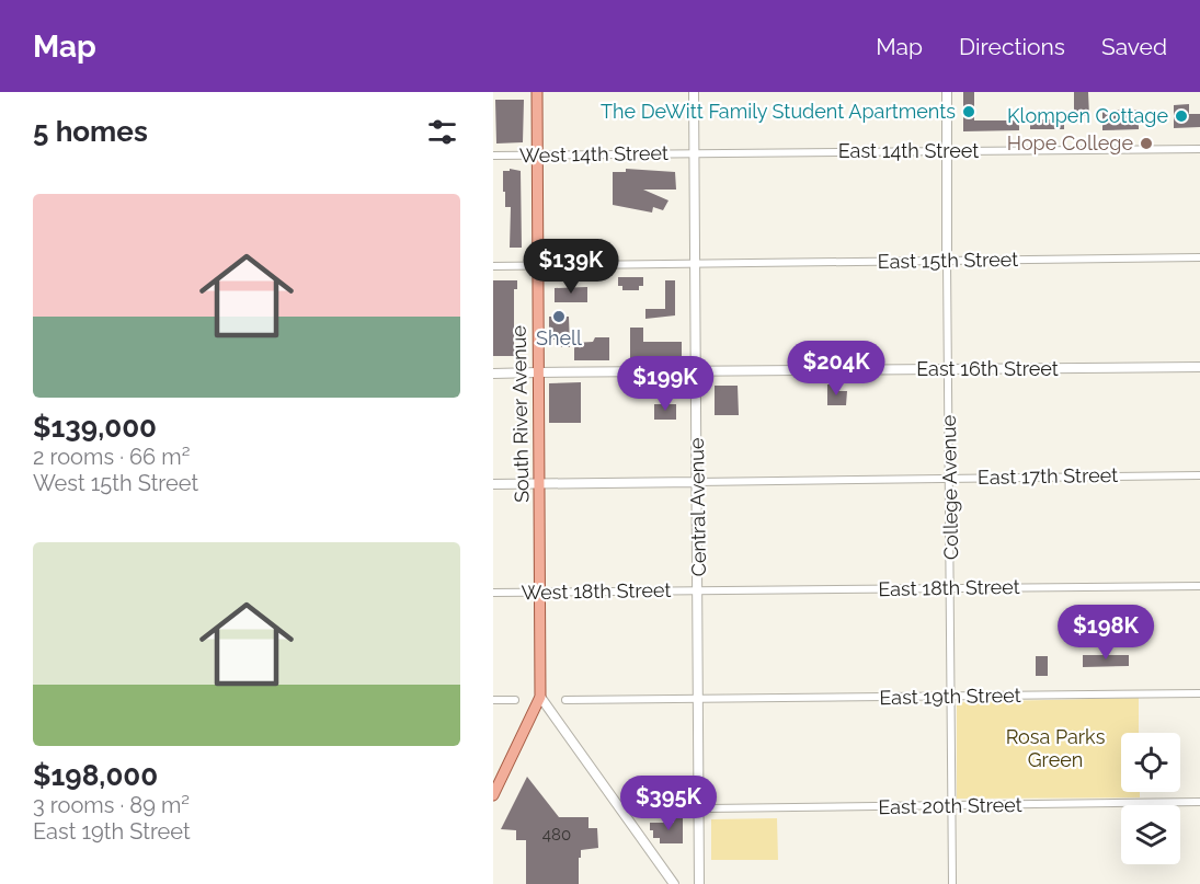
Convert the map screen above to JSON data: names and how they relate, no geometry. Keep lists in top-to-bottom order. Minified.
{"streets":{"main road":["East 16th Street","South River Avenue"],"street":["East 14th Street","West 14th Street","East 15th Street","East 17th Street","College Avenue","Central Avenue","East 18th Street","West 18th Street","East 19th Street","East 20th Street"]},"crossings":[["East 14th Street","West 14th Street"],["East 14th Street","College Avenue"],["East 14th Street","Central Avenue"],["West 14th Street","South River Avenue"],["West 14th Street","Central Avenue"],["East 15th Street","South River Avenue"],["East 15th Street","College Avenue"],["East 15th Street","Central Avenue"],["East 16th Street","South River Avenue"],["East 16th Street","College Avenue"],["East 16th Street","Central Avenue"],["South River Avenue","West 18th Street"],["East 17th Street","College Avenue"],["East 17th Street","Central Avenue"],["College Avenue","East 18th Street"],["College Avenue","East 19th Street"],["College Avenue","East 20th Street"],["Central Avenue","East 18th Street"],["Central Avenue","West 18th Street"],["Central Avenue","East 19th Street"],["Central Avenue","East 20th Street"],["East 18th Street","West 18th Street"]],"parks":["Rosa Parks Green"],"places":["The DeWitt Family Student Apartments","Klompen Cottage","Hope College","Shell"],"house_numbers":["480"],"page":{"header":"Map","nav":["Map","Directions","Saved"],"heading":"5 homes","list":[{"name":"$139,000","note":"2 rooms · 66 m² · West 15th Street"},{"name":"$198,000","note":"3 rooms · 89 m² · East 19th Street"}],"price":["$139K","$204K","$199K","$198K","$395K"]}}
